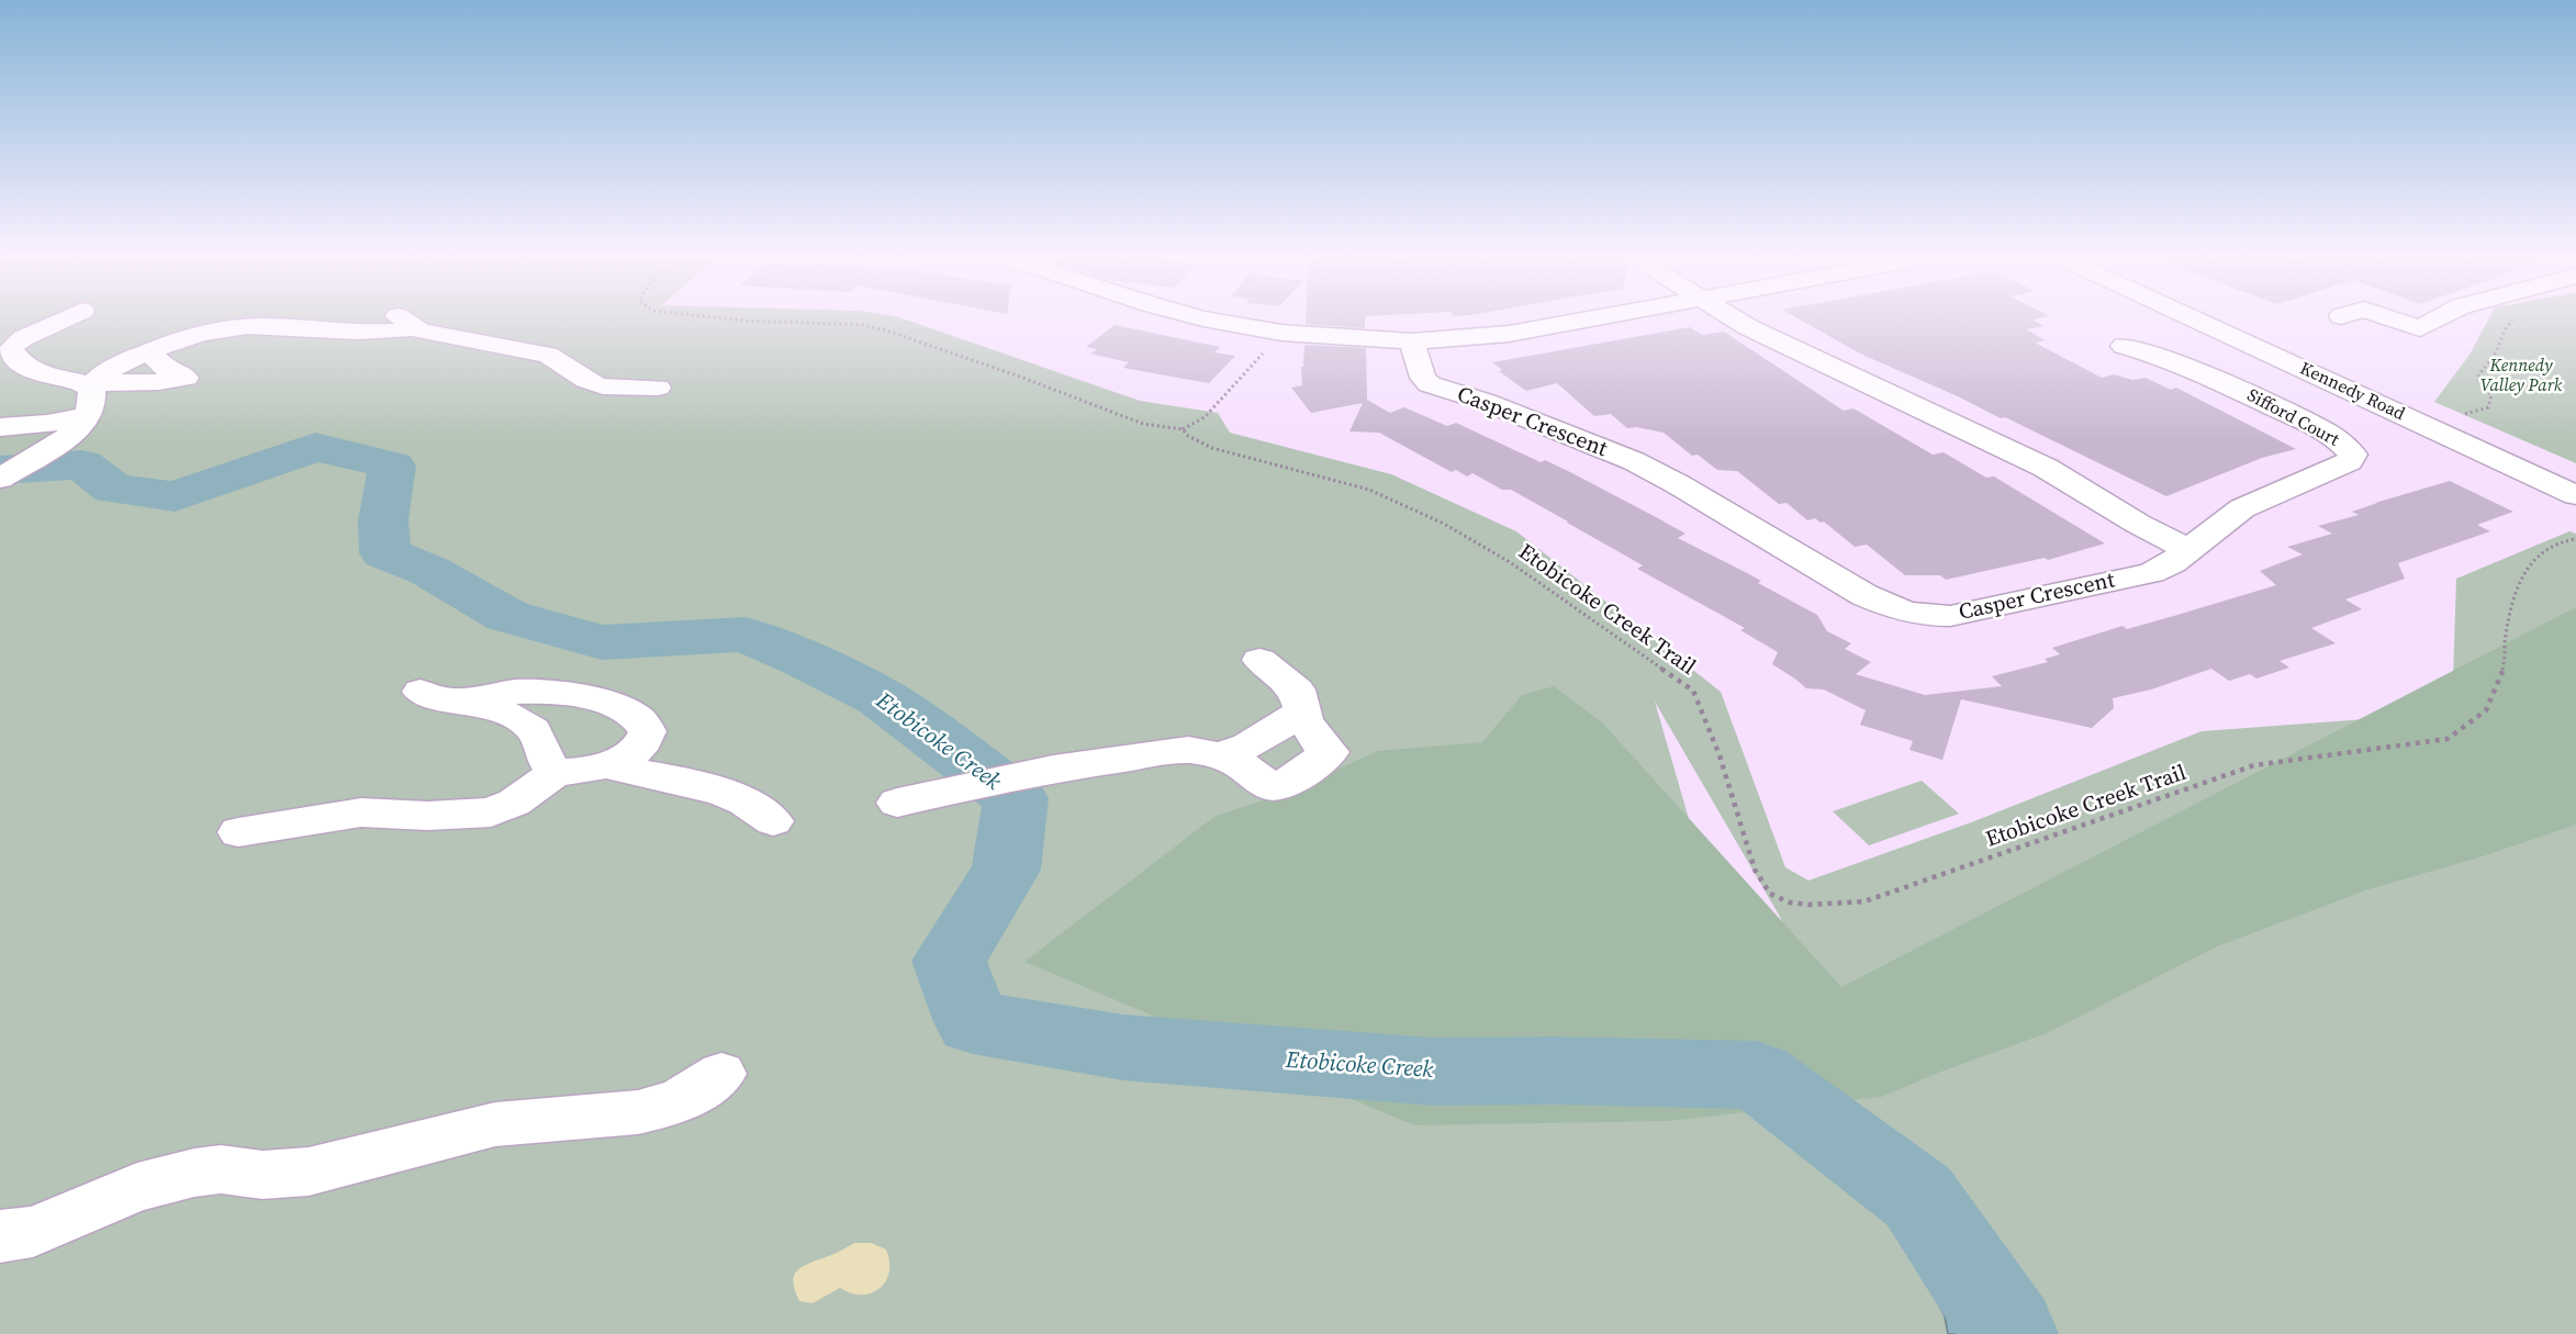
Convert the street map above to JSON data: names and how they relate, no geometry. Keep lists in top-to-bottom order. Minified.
{"streets":{"street":["Kennedy Road","Sifford Court","Casper Crescent"],"path":["Etobicoke Creek Trail"]},"crossings":[["Sifford Court","Casper Crescent"]],"water":["Etobicoke Creek"],"parks":["Kennedy Valley Park"]}
